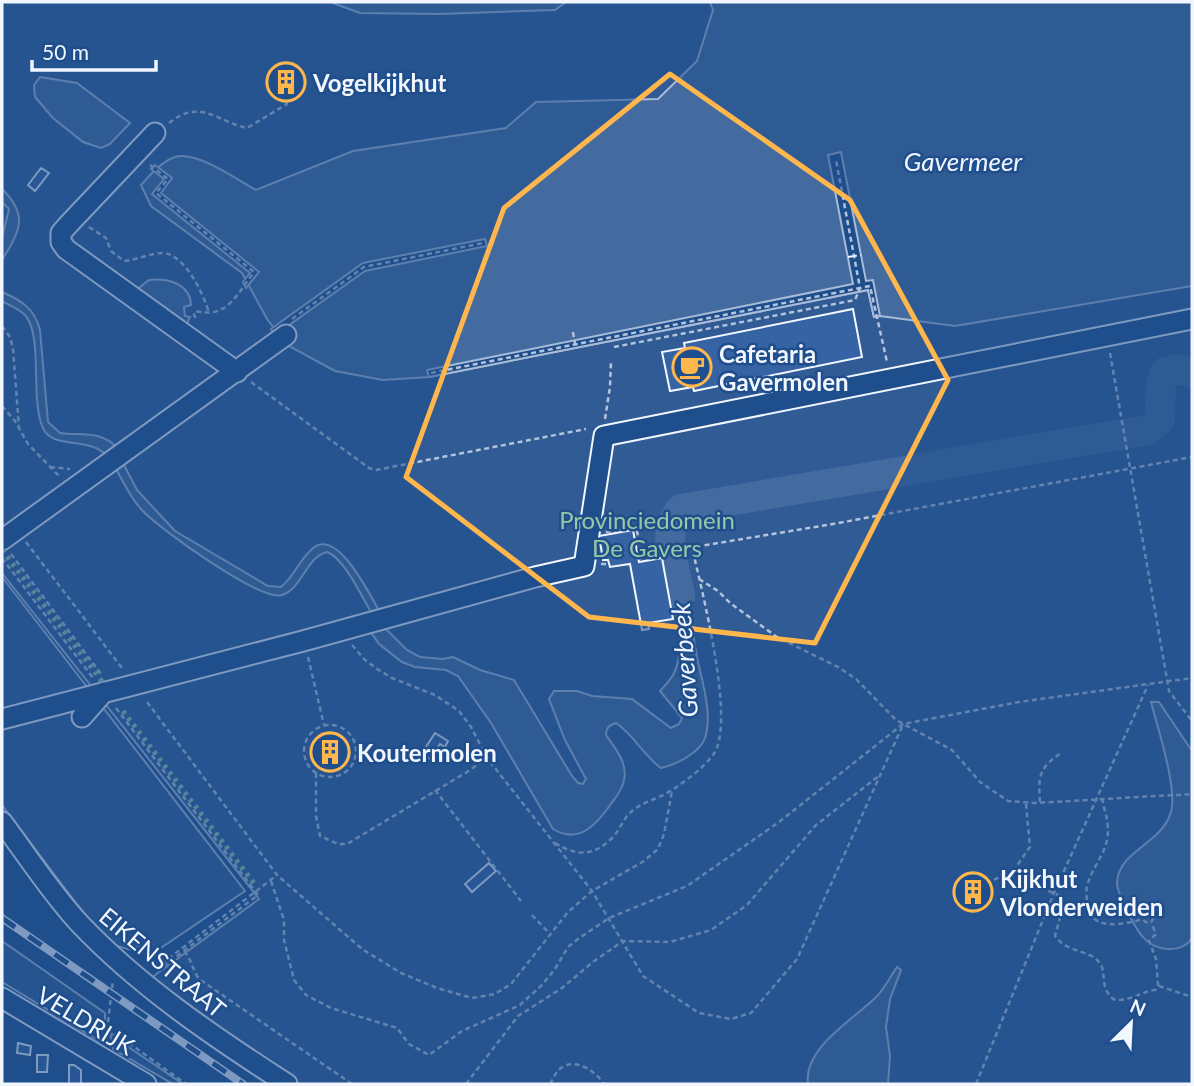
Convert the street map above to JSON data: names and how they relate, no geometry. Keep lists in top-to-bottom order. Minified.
{"streets":{"street":["EIKENSTRAAT","VELDRIJK"]},"water":["Gavermeer","Gaverbeek"],"parks":["Provinciedomein De Gavers"],"places":{"building":["Vogelkijkhut","Koutermolen","Kijkhut Vlonderweiden"],"cafe":["Cafetaria Gavermolen"]},"scale_bar":"50 m","north":"top right"}
